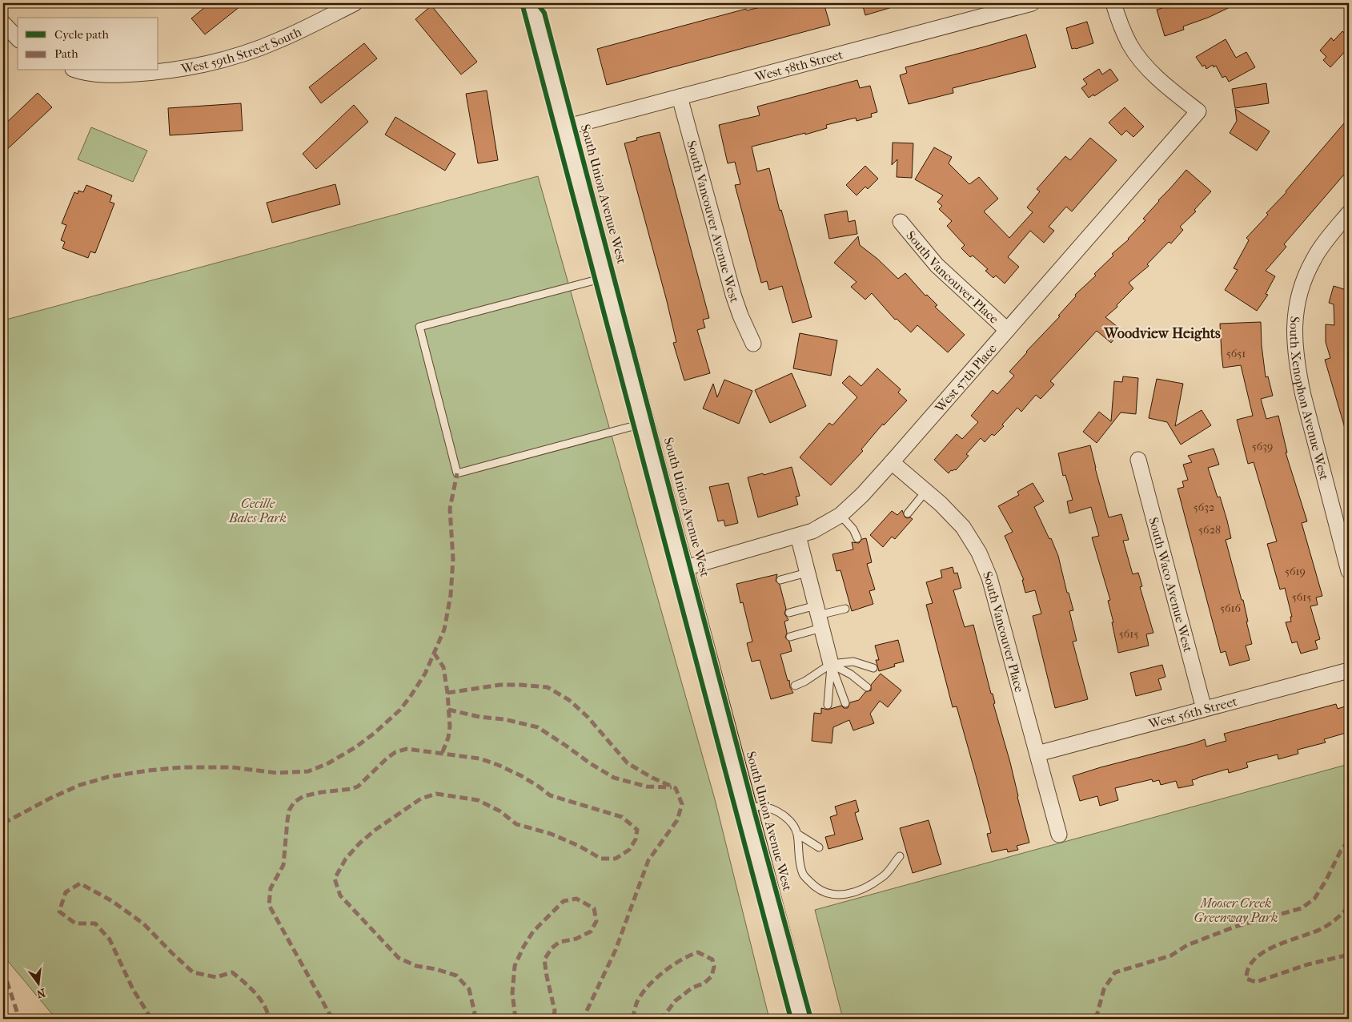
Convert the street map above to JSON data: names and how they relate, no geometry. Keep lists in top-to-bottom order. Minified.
{"streets":{"street":["West 59th Street South","West 58th Street","South Union Avenue West","South Vancouver Avenue West","South Vancouver Place","West 57th Place","South Xenophon Avenue West","South Waco Avenue West","West 56th Street"]},"crossings":[["West 58th Street","South Union Avenue West"],["West 58th Street","South Vancouver Avenue West"],["South Union Avenue West","West 57th Place"],["South Vancouver Place","West 57th Place"],["South Vancouver Place","West 56th Street"],["South Waco Avenue West","West 56th Street"]],"districts":["Woodview Heights"],"parks":["Cecille Bales Park","Mooser Creek Greenway Park"],"house_numbers":["5651","5639","5632","5628","5619","5615","5616","5615"],"legend":["Cycle path","Path"],"north":"bottom"}
